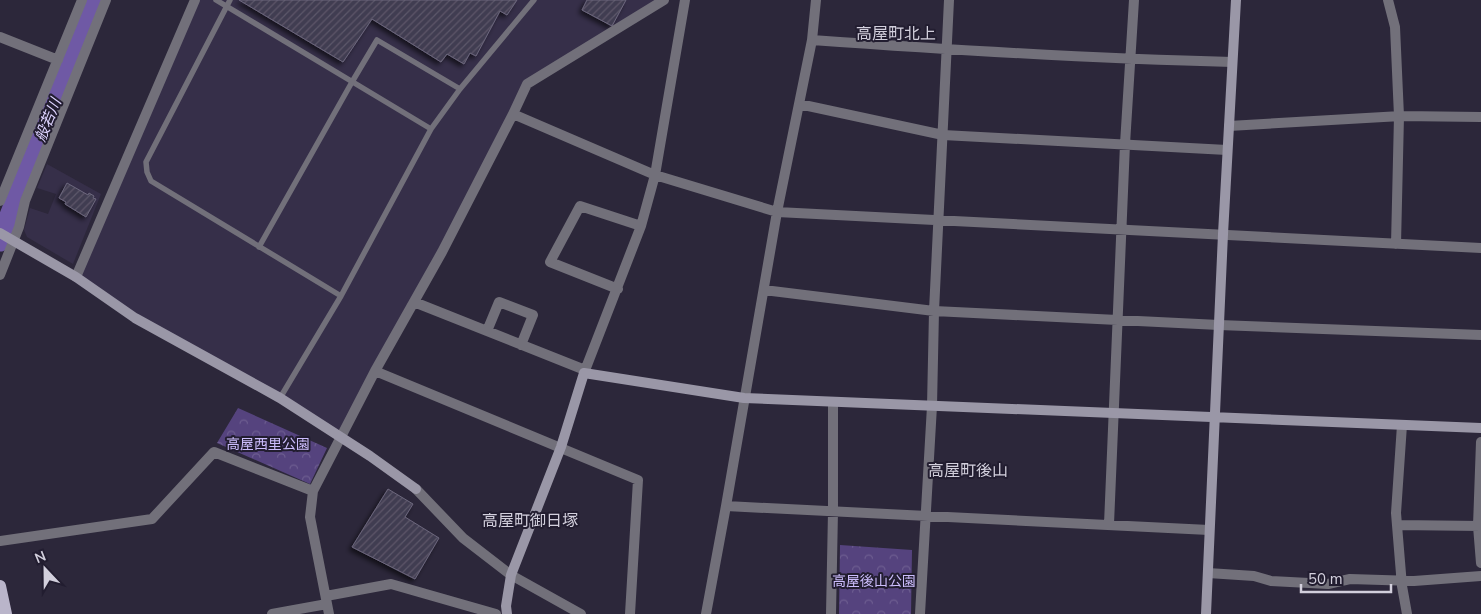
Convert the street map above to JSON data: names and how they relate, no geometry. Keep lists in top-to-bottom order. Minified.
{"districts":["高屋町北上","高屋町後山","高屋町御日塚"],"water":["般若川"],"parks":["高屋西里公園","高屋後山公園"],"scale_bar":"50 m","north":"top"}
